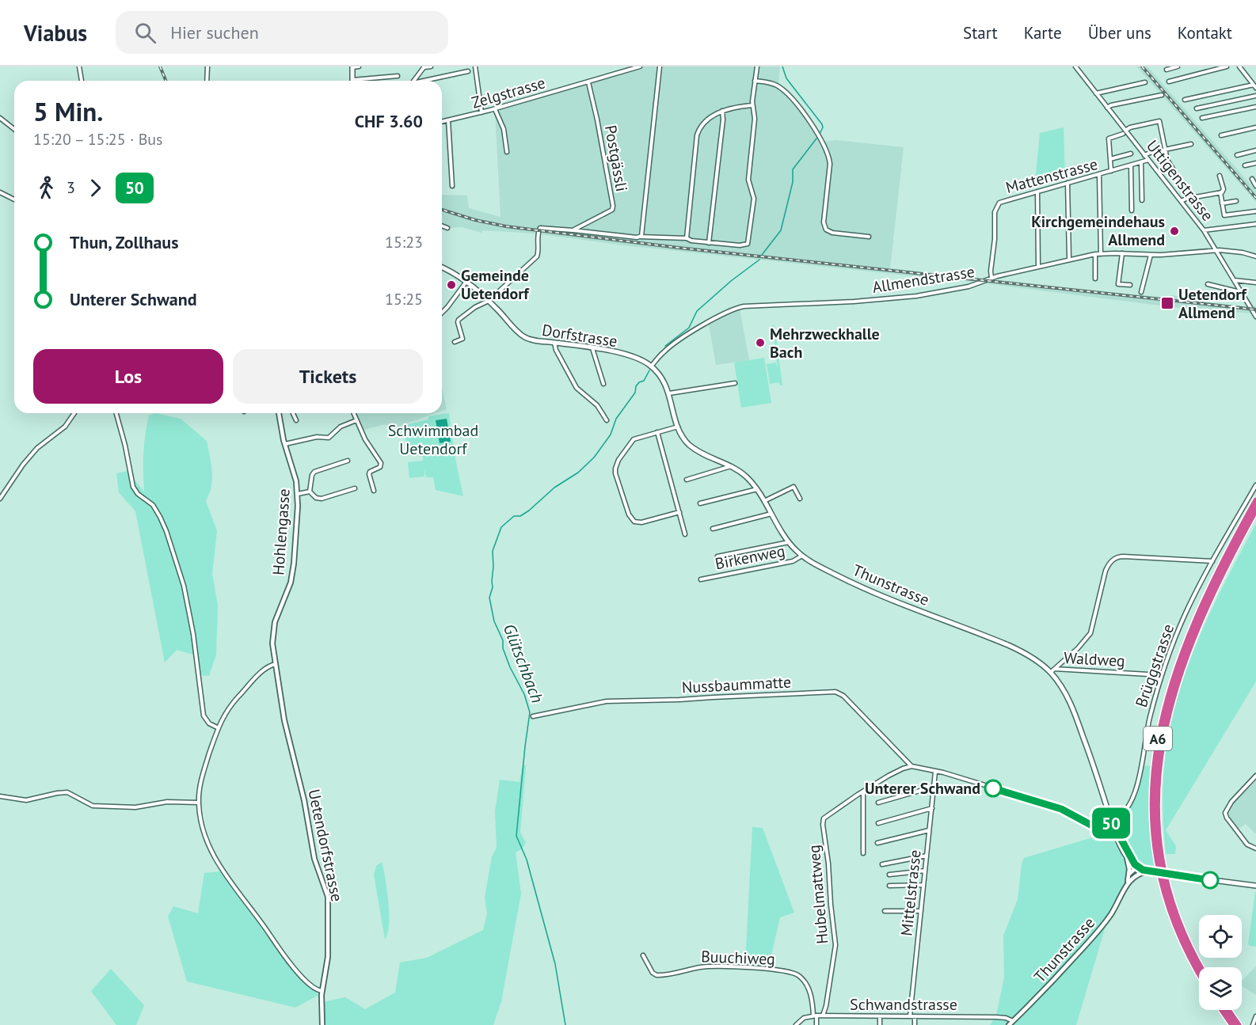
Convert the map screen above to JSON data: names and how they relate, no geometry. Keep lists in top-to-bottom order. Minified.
{"streets":{"highway":["A6"],"main road":["Dorfstrasse","Thunstrasse"],"street":["Zelgstrasse","Postgässli","Mattenstrasse","Uttigenstrasse","Allmendstrasse","Hohlengasse","Birkenweg","Waldweg","Brüggstrasse","Nussbaummatte","Uetendorfstrasse","Mittelstrasse","Hubelmattweg","Buuchiweg","Schwandstrasse"]},"crossings":[["Zelgstrasse","Postgässli"],["Mattenstrasse","Uttigenstrasse"],["Mattenstrasse","Allmendstrasse"],["Uttigenstrasse","Allmendstrasse"],["Allmendstrasse","Dorfstrasse"],["Allmendstrasse","Thunstrasse"],["Dorfstrasse","Thunstrasse"],["Hohlengasse","Uetendorfstrasse"],["Birkenweg","Thunstrasse"],["Thunstrasse","Waldweg"],["Thunstrasse","Brüggstrasse"],["Thunstrasse","Schwandstrasse"],["Waldweg","Brüggstrasse"],["Mittelstrasse","Schwandstrasse"],["Hubelmattweg","Schwandstrasse"],["Buuchiweg","Schwandstrasse"]],"water":["Glütschbach"],"parks":["Schwimmbad Uetendorf"],"places":{"other":["Kirchgemeindehaus Allmend","Gemeinde Uetendorf","Mehrzweckhalle Bach","Unterer Schwand"],"transit":["Uetendorf Allmend"]},"lines":["bus line 50"],"page":{"header":"Viabus","search":"Hier suchen","nav":["Start","Karte","Über uns","Kontakt"],"on_map":"50","heading":["5 Min.","15:20 – 15:25 · Bus","CHF 3.60"],"legs":["3","50"],"list":[{"name":"Thun, Zollhaus","value":"15:23"},{"name":"Unterer Schwand","value":"15:25"}],"buttons":["Los","Tickets"]}}
